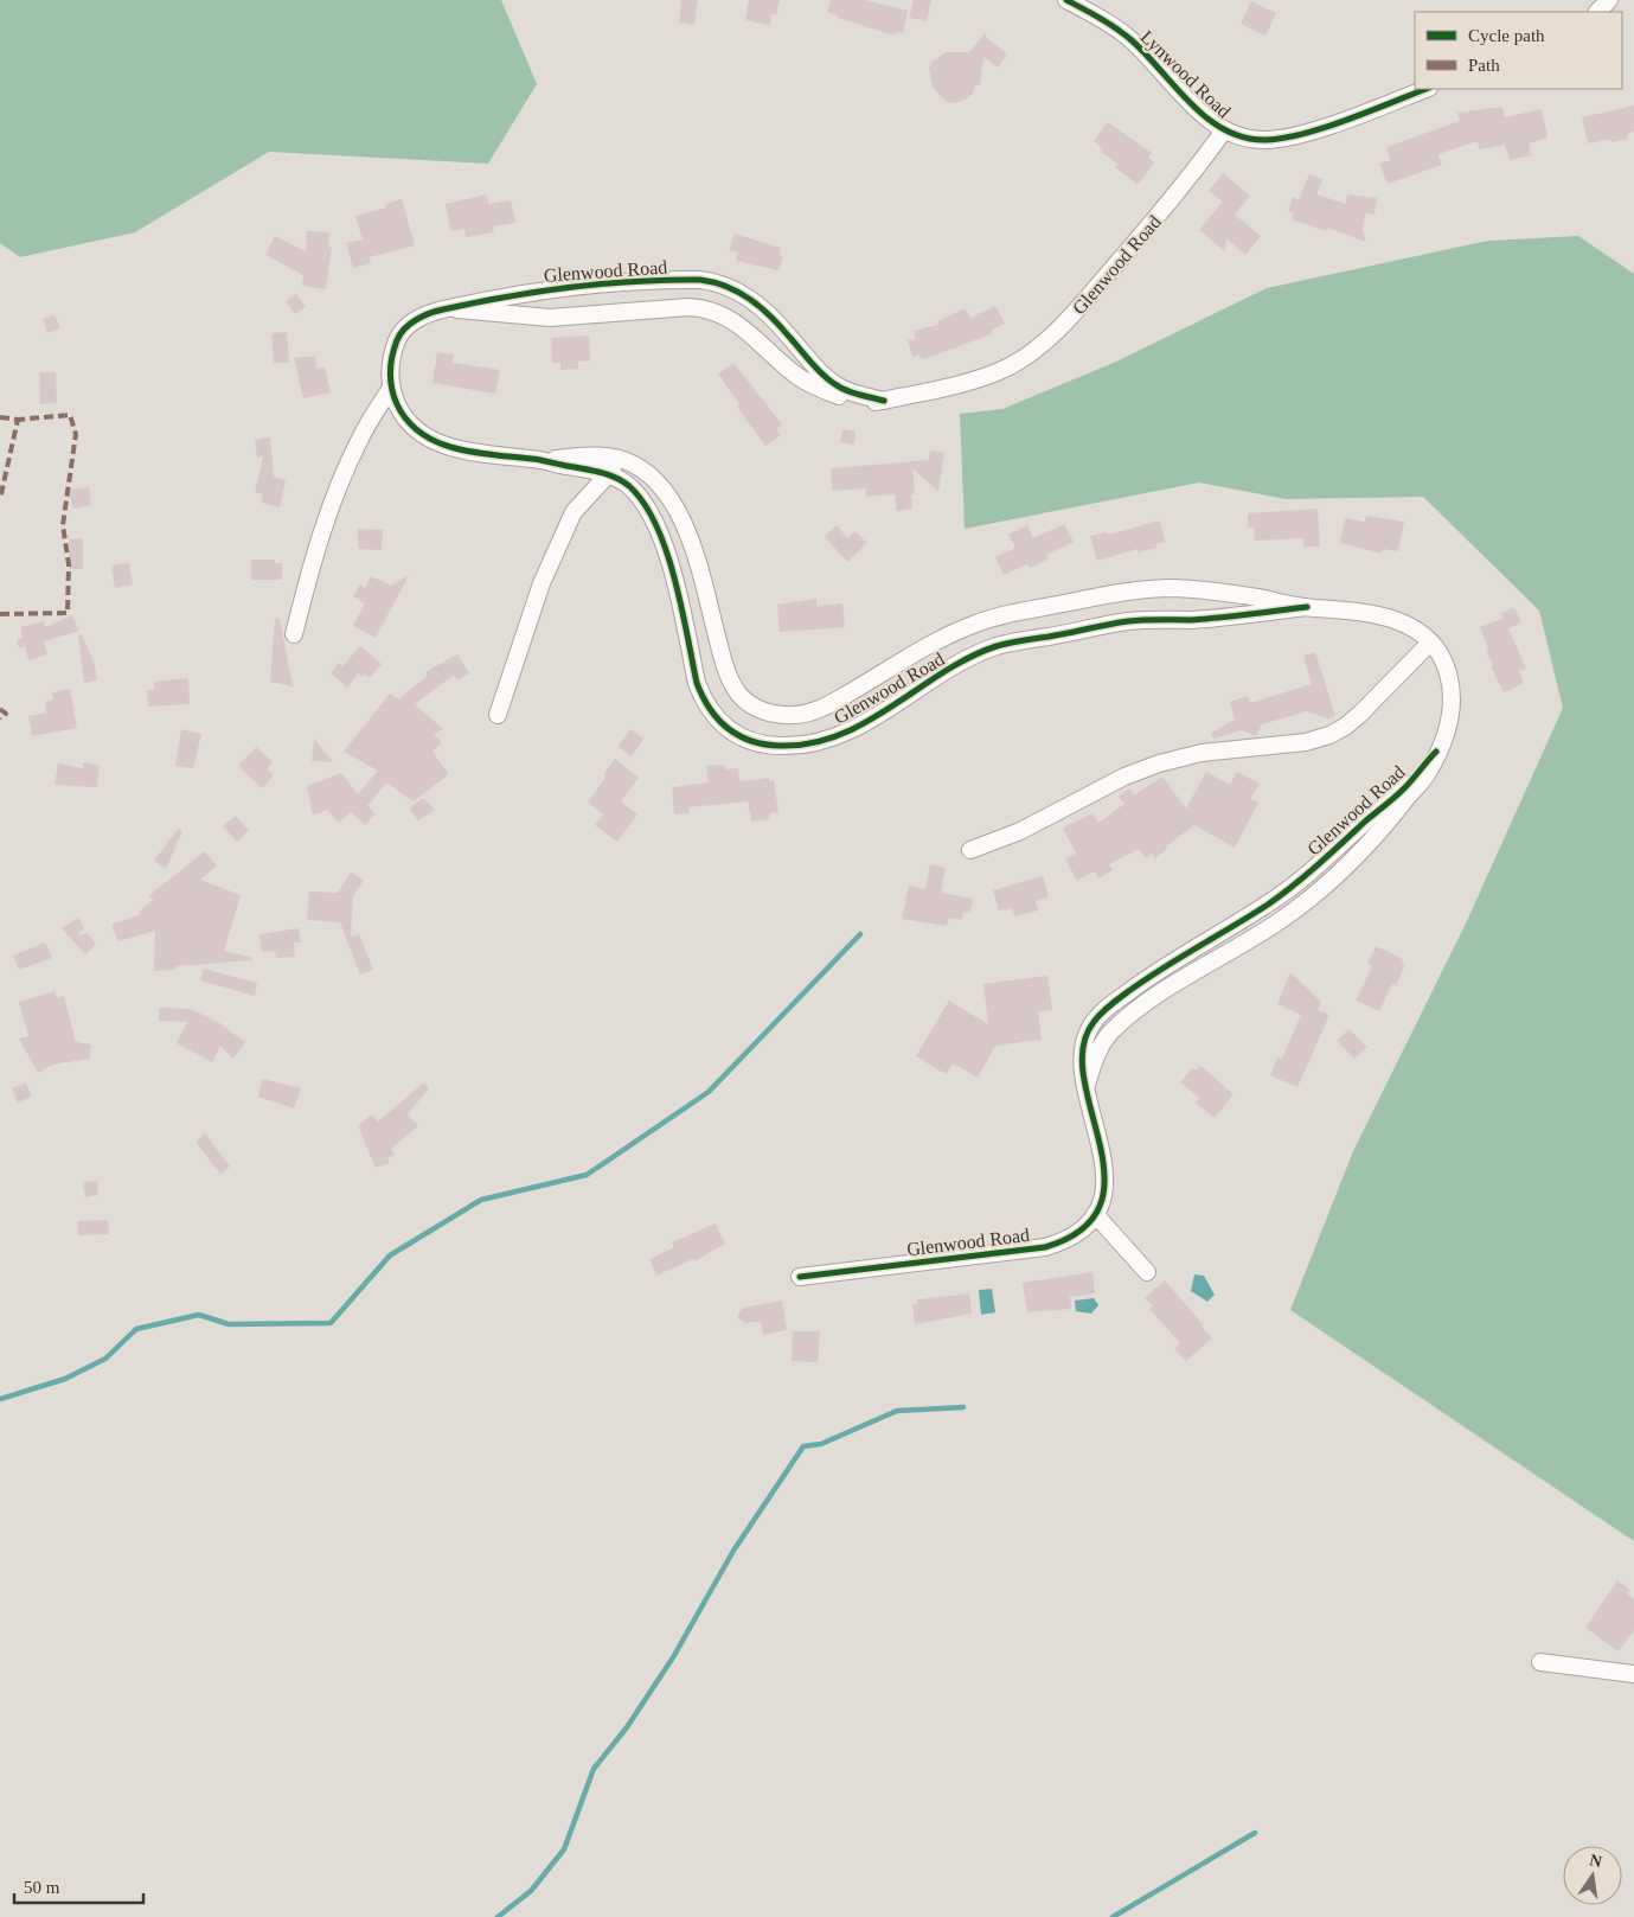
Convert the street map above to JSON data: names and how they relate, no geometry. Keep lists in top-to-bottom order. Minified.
{"streets":{"street":["Lynwood Road","Glenwood Road"]},"crossings":[["Lynwood Road","Glenwood Road"]],"legend":["Cycle path","Path"],"scale_bar":"50 m","north":"top"}
